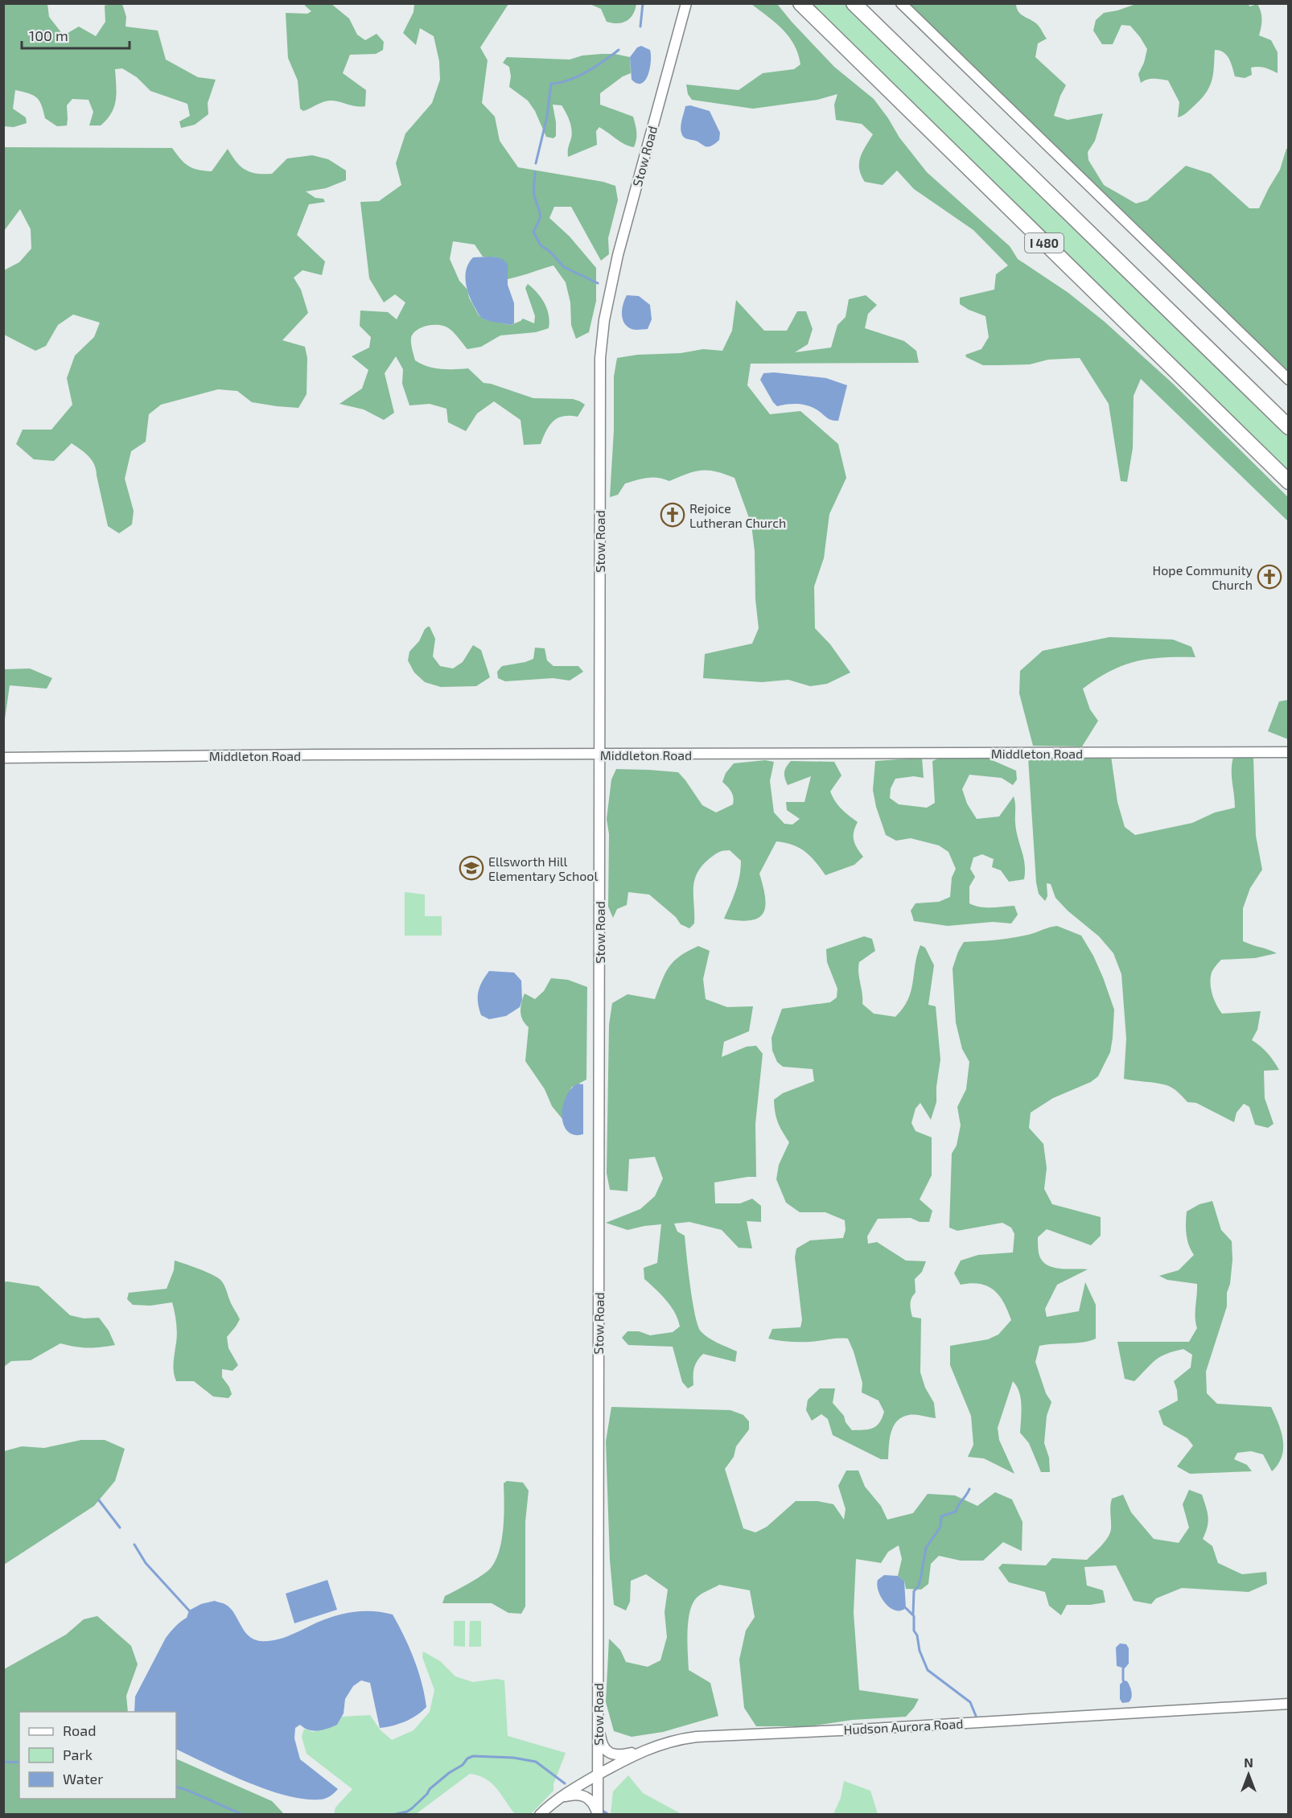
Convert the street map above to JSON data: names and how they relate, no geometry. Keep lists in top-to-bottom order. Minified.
{"streets":{"highway":["I 480"],"street":["Stow Road","Middleton Road","Hudson Aurora Road"]},"crossings":[["Stow Road","Middleton Road"],["Stow Road","Hudson Aurora Road"]],"places":{"church":["Rejoice Lutheran Church","Hope Community Church"],"school or university":["Ellsworth Hill Elementary School"]},"legend":["Road","Park","Water"],"scale_bar":"100 m","north":"top"}
